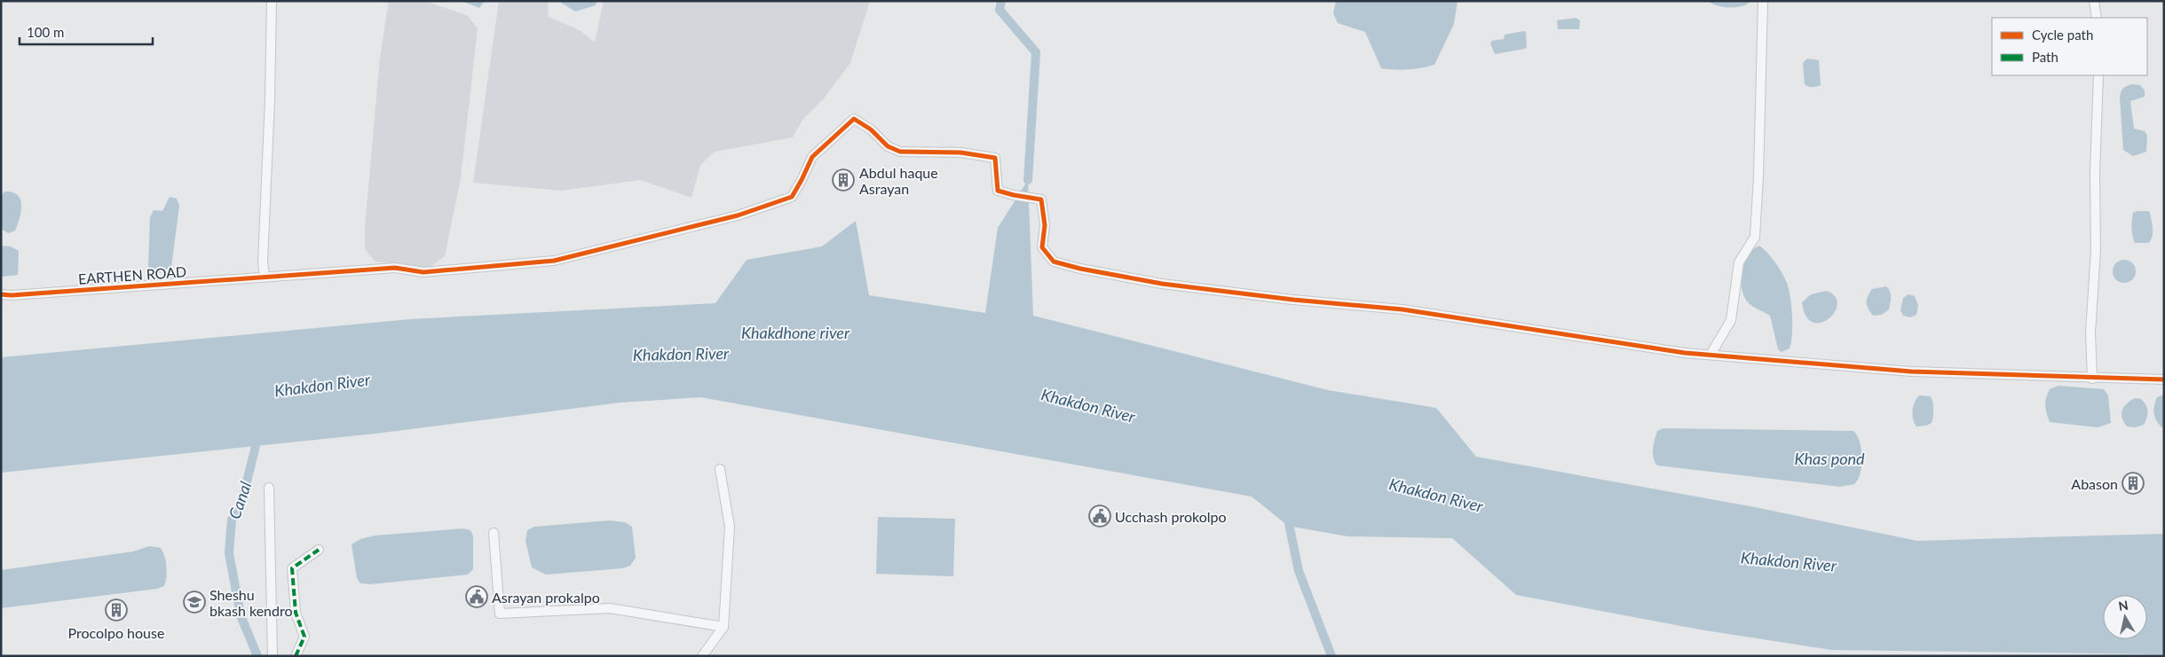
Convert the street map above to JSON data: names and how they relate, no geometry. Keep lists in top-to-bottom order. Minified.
{"streets":{"street":["EARTHEN ROAD"]},"water":["Khakdhone river","Khakdon River","Khas pond","Canal"],"places":{"building":["Abdul haque Asrayan","Abason","Procolpo house"],"public building":["Ucchash prokolpo","Asrayan prokalpo"],"school or university":["Sheshu bkash kendro"]},"legend":["Cycle path","Path"],"scale_bar":"100 m","north":"top"}
